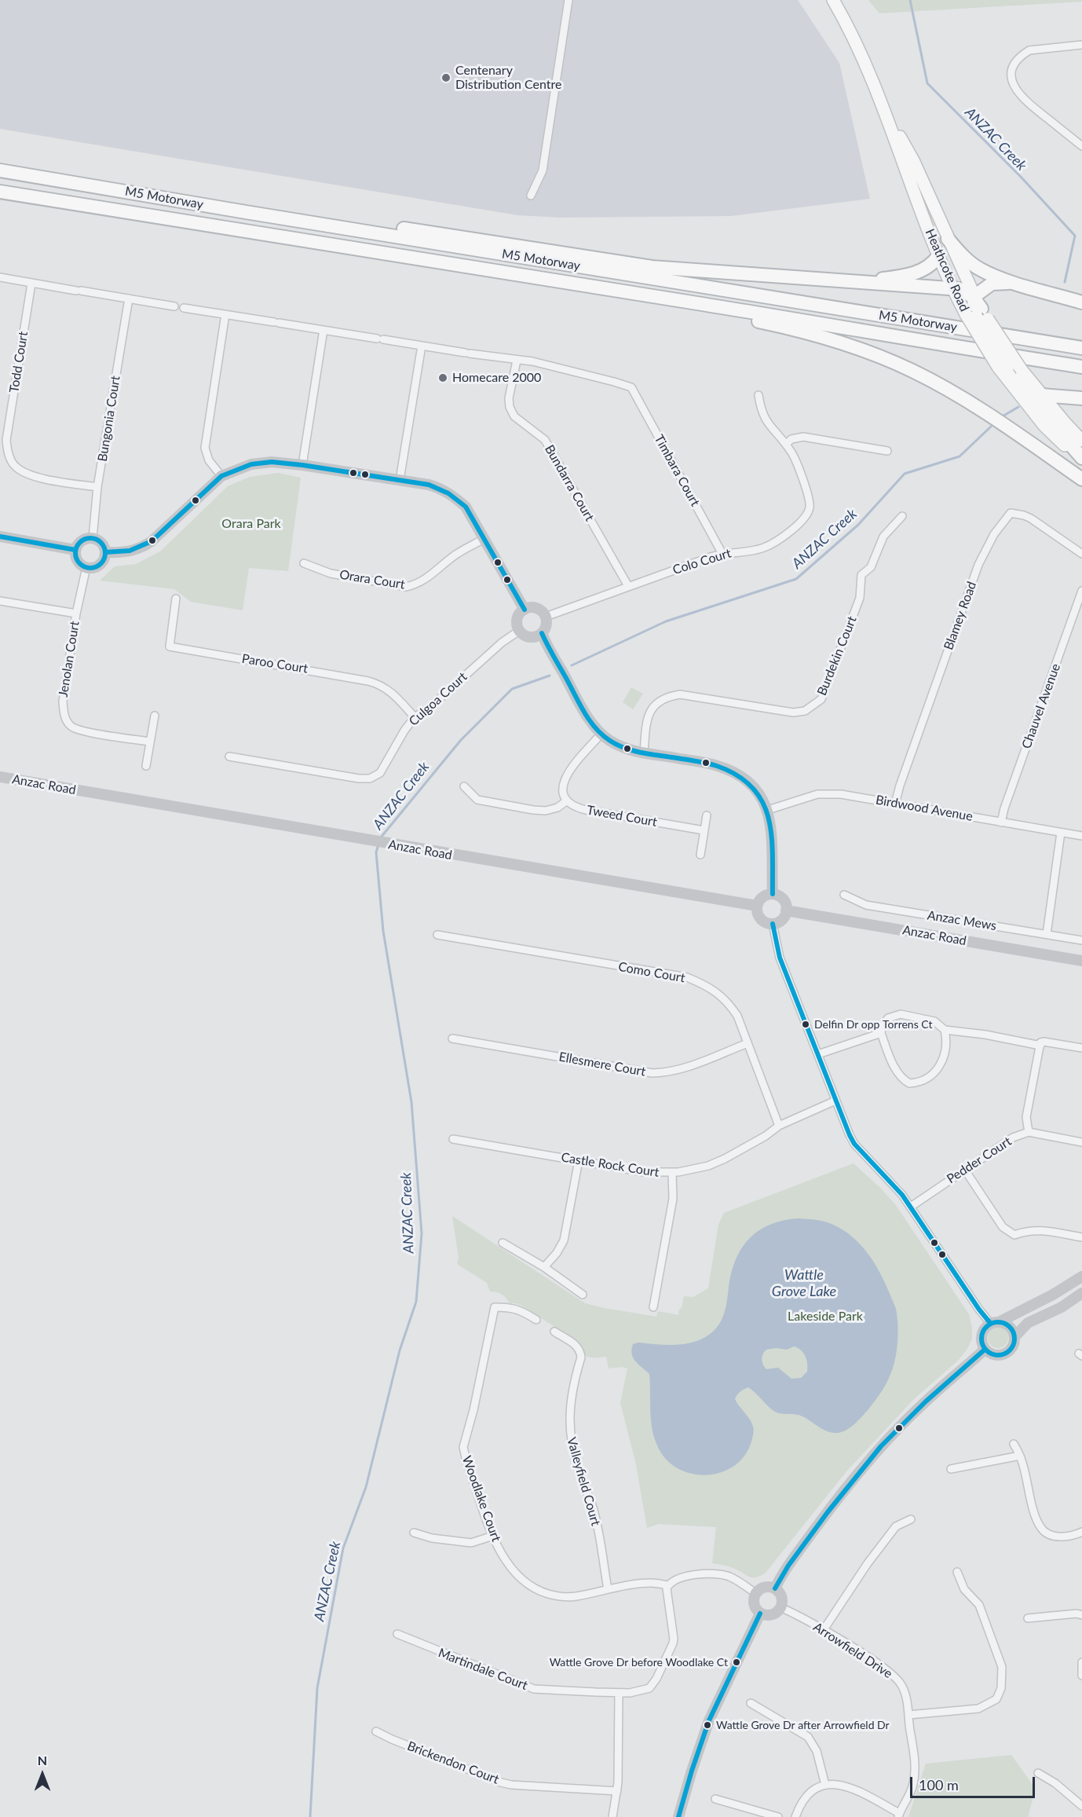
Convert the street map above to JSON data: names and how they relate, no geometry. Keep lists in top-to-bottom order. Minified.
{"streets":{"highway":["M5 Motorway"],"main road":["Heathcote Road"],"street":["Todd Court","Bungonia Court","Timbara Court","Bundarra Court","Colo Court","Orara Court","Blamey Road","Burdekin Court","Jenolan Court","Paroo Court","Culgoa Court","Chauvel Avenue","Anzac Road","Birdwood Avenue","Tweed Court","Anzac Mews","Como Court","Ellesmere Court","Pedder Court","Castle Rock Court","Valleyfield Court","Woodlake Court","Arrowfield Drive","Martindale Court","Brickendon Court"]},"crossings":[["Todd Court","Bungonia Court"],["Bungonia Court","Jenolan Court"],["Timbara Court","Bundarra Court"],["Timbara Court","Colo Court"],["Bundarra Court","Colo Court"],["Colo Court","Culgoa Court"],["Blamey Road","Birdwood Avenue"],["Paroo Court","Culgoa Court"],["Chauvel Avenue","Birdwood Avenue"],["Como Court","Ellesmere Court"],["Como Court","Castle Rock Court"],["Valleyfield Court","Woodlake Court"],["Woodlake Court","Martindale Court"]],"water":["ANZAC Creek","Wattle Grove Lake"],"parks":["Orara Park","Lakeside Park"],"places":["Centenary Distribution Centre","Homecare 2000","Delfin Dr opp Torrens Ct","Wattle Grove Dr before Woodlake Ct","Wattle Grove Dr after Arrowfield Dr"],"scale_bar":"100 m","north":"top"}
